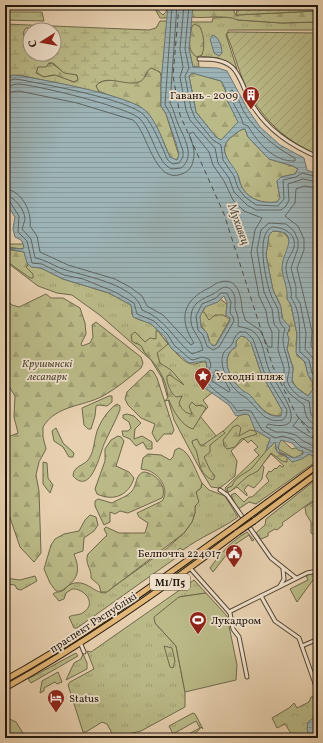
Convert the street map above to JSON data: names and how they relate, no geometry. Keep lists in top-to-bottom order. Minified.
{"streets":{"highway":["М1/П5","праспект Рэспублікі"]},"water":["Мухавец"],"parks":["Крушынскі лесапарк"],"places":{"building":["Гавань - 2009"],"place":["Усходні пляж"],"public building":["Белпочта 224017"],"sports":["Лукадром"],"hotel":["Status"]},"north":"left"}
